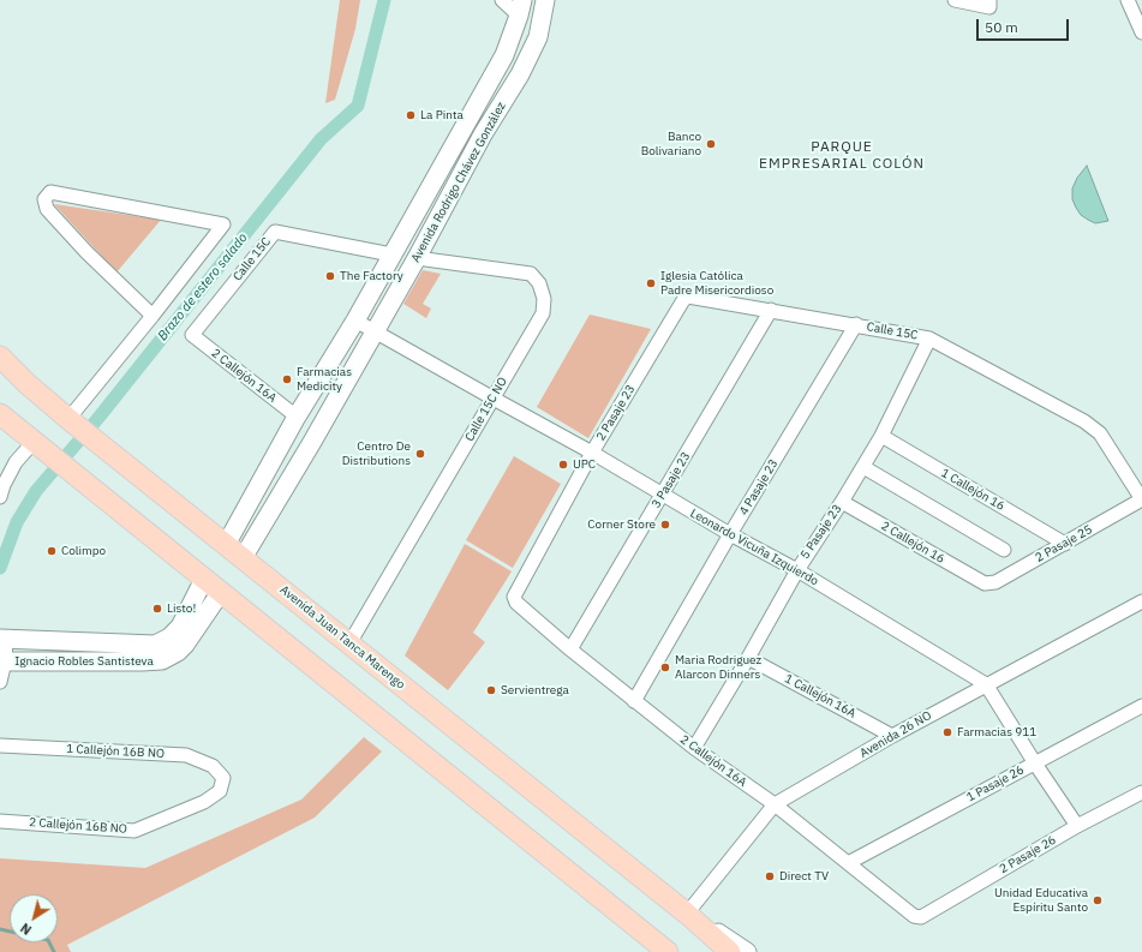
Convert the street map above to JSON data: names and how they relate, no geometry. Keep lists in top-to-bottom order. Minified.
{"streets":{"main road":["Avenida Juan Tanca Marengo"],"street":["Avenida Rodrigo Chávez González","Calle 15C","2 Callejón 16A","Calle 15C NO","2 Pasaje 23","3 Pasaje 23","4 Pasaje 23","1 Callejón 16","5 Pasaje 23","2 Callejón 16","2 Pasaje 25","Leonardo Vicuña Izquierdo","Ignacio Robles Santisteva","1 Callejón 16A","Avenida 26 NO","1 Callejón 16B NO","1 Pasaje 26","2 Callejón 16B NO","2 Pasaje 26"]},"crossings":[["Avenida Rodrigo Chávez González","Calle 15C"],["Avenida Rodrigo Chávez González","2 Callejón 16A"],["Avenida Rodrigo Chávez González","Calle 15C NO"],["Avenida Rodrigo Chávez González","Leonardo Vicuña Izquierdo"],["Avenida Rodrigo Chávez González","Avenida Juan Tanca Marengo"],["Calle 15C","2 Callejón 16A"],["Calle 15C","2 Pasaje 23"],["Calle 15C","3 Pasaje 23"],["Calle 15C","4 Pasaje 23"],["Calle 15C","5 Pasaje 23"],["Calle 15C","2 Pasaje 25"],["2 Callejón 16A","2 Pasaje 23"],["2 Callejón 16A","3 Pasaje 23"],["2 Callejón 16A","4 Pasaje 23"],["2 Callejón 16A","5 Pasaje 23"],["2 Callejón 16A","Avenida 26 NO"],["2 Callejón 16A","1 Pasaje 26"],["2 Callejón 16A","2 Pasaje 26"],["Calle 15C NO","Leonardo Vicuña Izquierdo"],["Calle 15C NO","Avenida Juan Tanca Marengo"],["2 Pasaje 23","Leonardo Vicuña Izquierdo"],["3 Pasaje 23","Leonardo Vicuña Izquierdo"],["4 Pasaje 23","Leonardo Vicuña Izquierdo"],["1 Callejón 16","5 Pasaje 23"],["1 Callejón 16","2 Pasaje 25"],["5 Pasaje 23","2 Callejón 16"],["5 Pasaje 23","Leonardo Vicuña Izquierdo"],["5 Pasaje 23","1 Callejón 16A"],["2 Callejón 16","2 Pasaje 25"],["Leonardo Vicuña Izquierdo","Avenida 26 NO"],["Leonardo Vicuña Izquierdo","1 Pasaje 26"],["Leonardo Vicuña Izquierdo","2 Pasaje 26"],["Avenida Juan Tanca Marengo","Avenida 26 NO"],["1 Callejón 16A","Avenida 26 NO"],["1 Callejón 16B NO","2 Callejón 16B NO"]],"districts":["PARQUE EMPRESARIAL COLÓN"],"water":["Brazo de estero salado"],"places":["La Pinta","Banco Bolivariano","The Factory","Iglesia Católica Padre Misericordioso","Farmacias Medicity","Centro De Distributions","UPC","Corner Store","Colimpo","Listo!","Maria Rodriguez Alarcon Dinners","Servientrega","Farmacias 911","Direct TV","Unidad Educativa Espíritu Santo"],"scale_bar":"50 m","north":"bottom left"}
